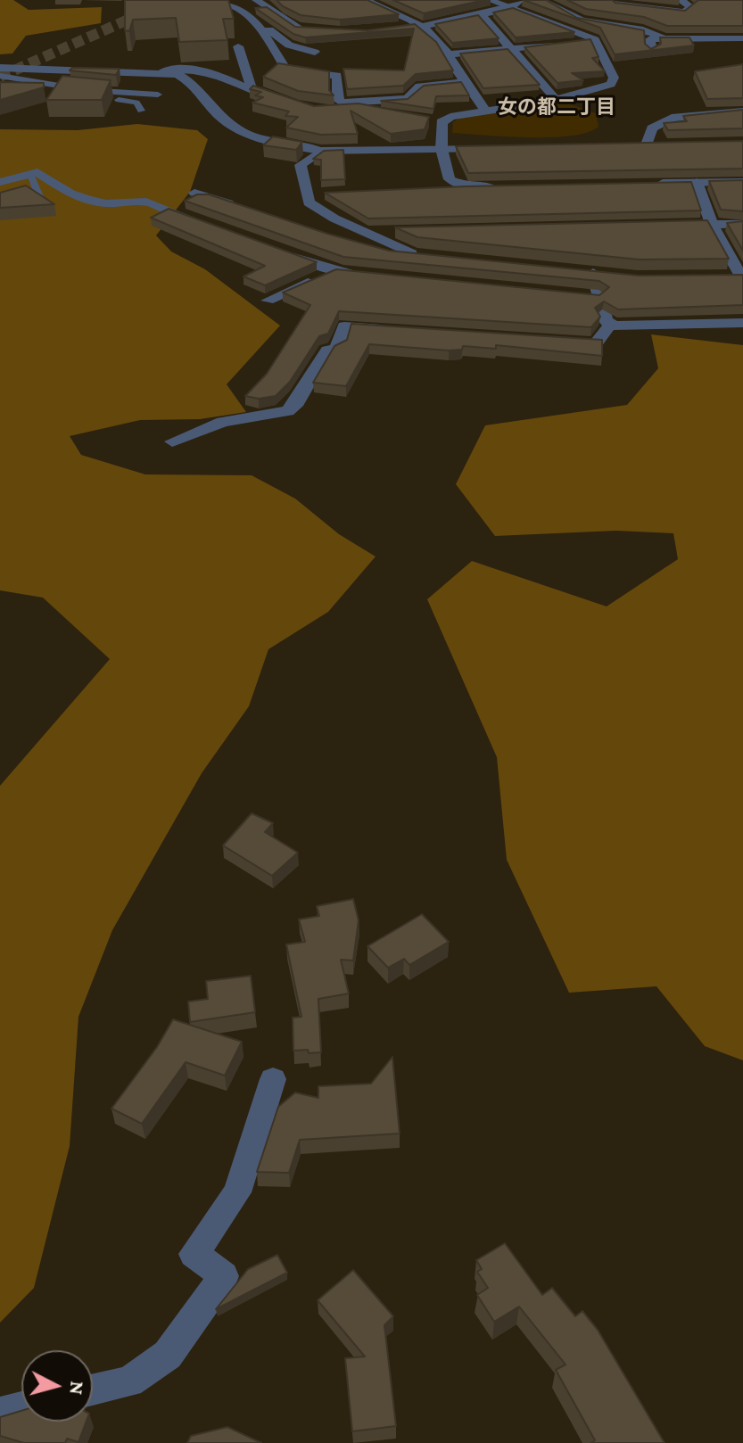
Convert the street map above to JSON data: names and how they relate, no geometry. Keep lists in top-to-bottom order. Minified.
{"districts":["女の都二丁目"],"north":"right"}
